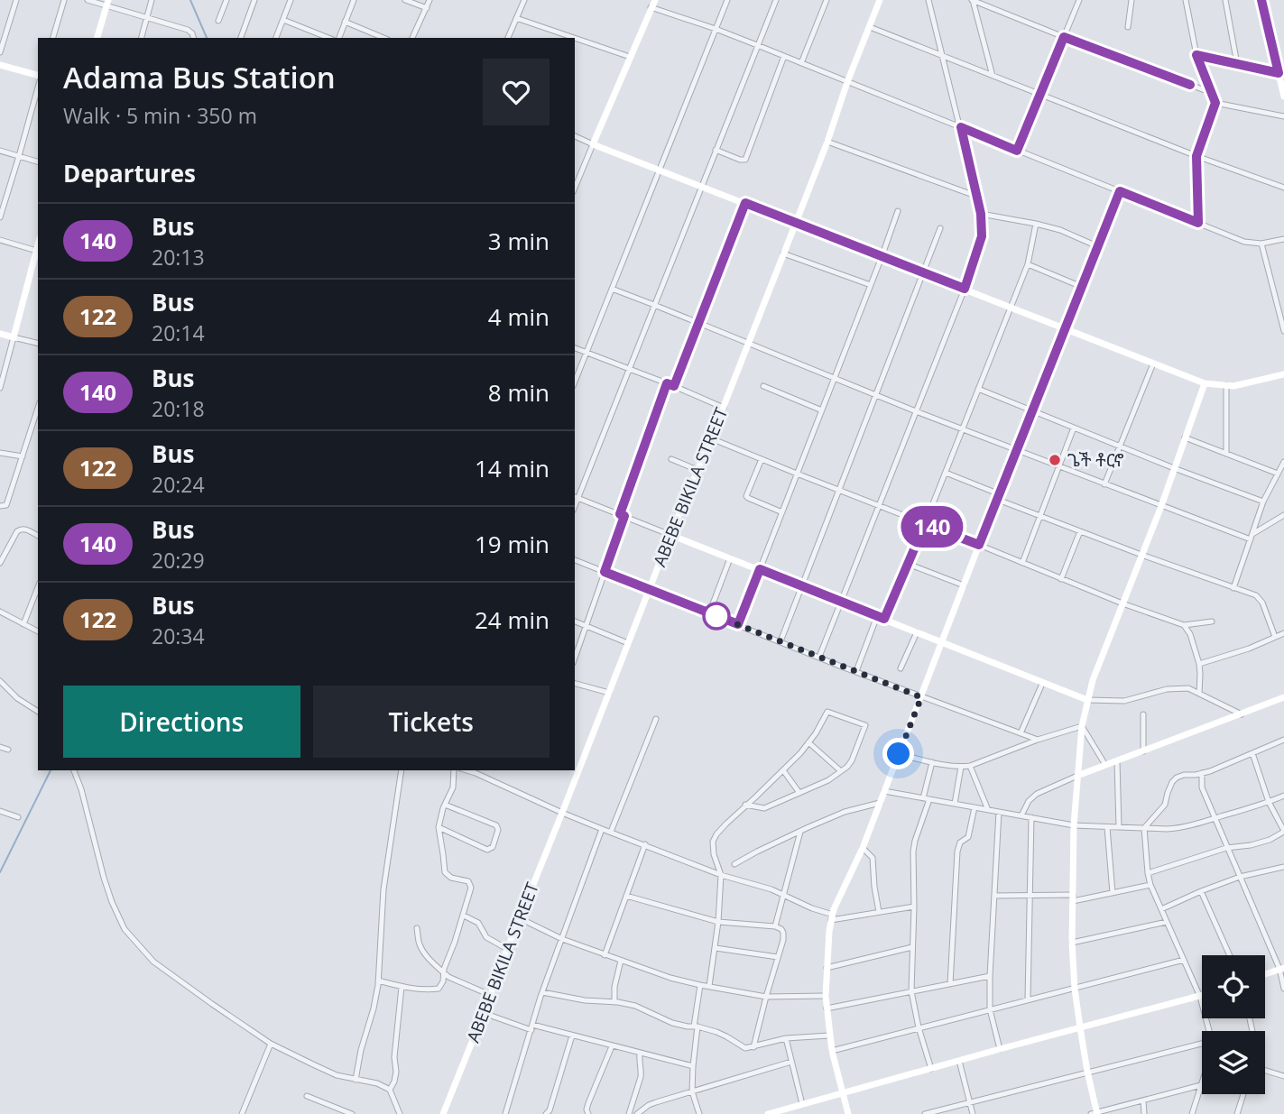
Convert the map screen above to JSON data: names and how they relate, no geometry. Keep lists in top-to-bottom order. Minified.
{"streets":{"street":["ABEBE BIKILA STREET"]},"places":["ጌች ቶርኖ"],"lines":["bus line 140"],"page":{"on_map":"140","heading":[["Adama Bus Station","Walk · 5 min · 350 m"],"Departures"],"list":[{"mark":"140","name":"Bus","note":"20:13","value":"3 min"},{"mark":"122","name":"Bus","note":"20:14","value":"4 min"},{"mark":"140","name":"Bus","note":"20:18","value":"8 min"},{"mark":"122","name":"Bus","note":"20:24","value":"14 min"},{"mark":"140","name":"Bus","note":"20:29","value":"19 min"},{"mark":"122","name":"Bus","note":"20:34","value":"24 min"}],"buttons":["Directions","Tickets"]}}
